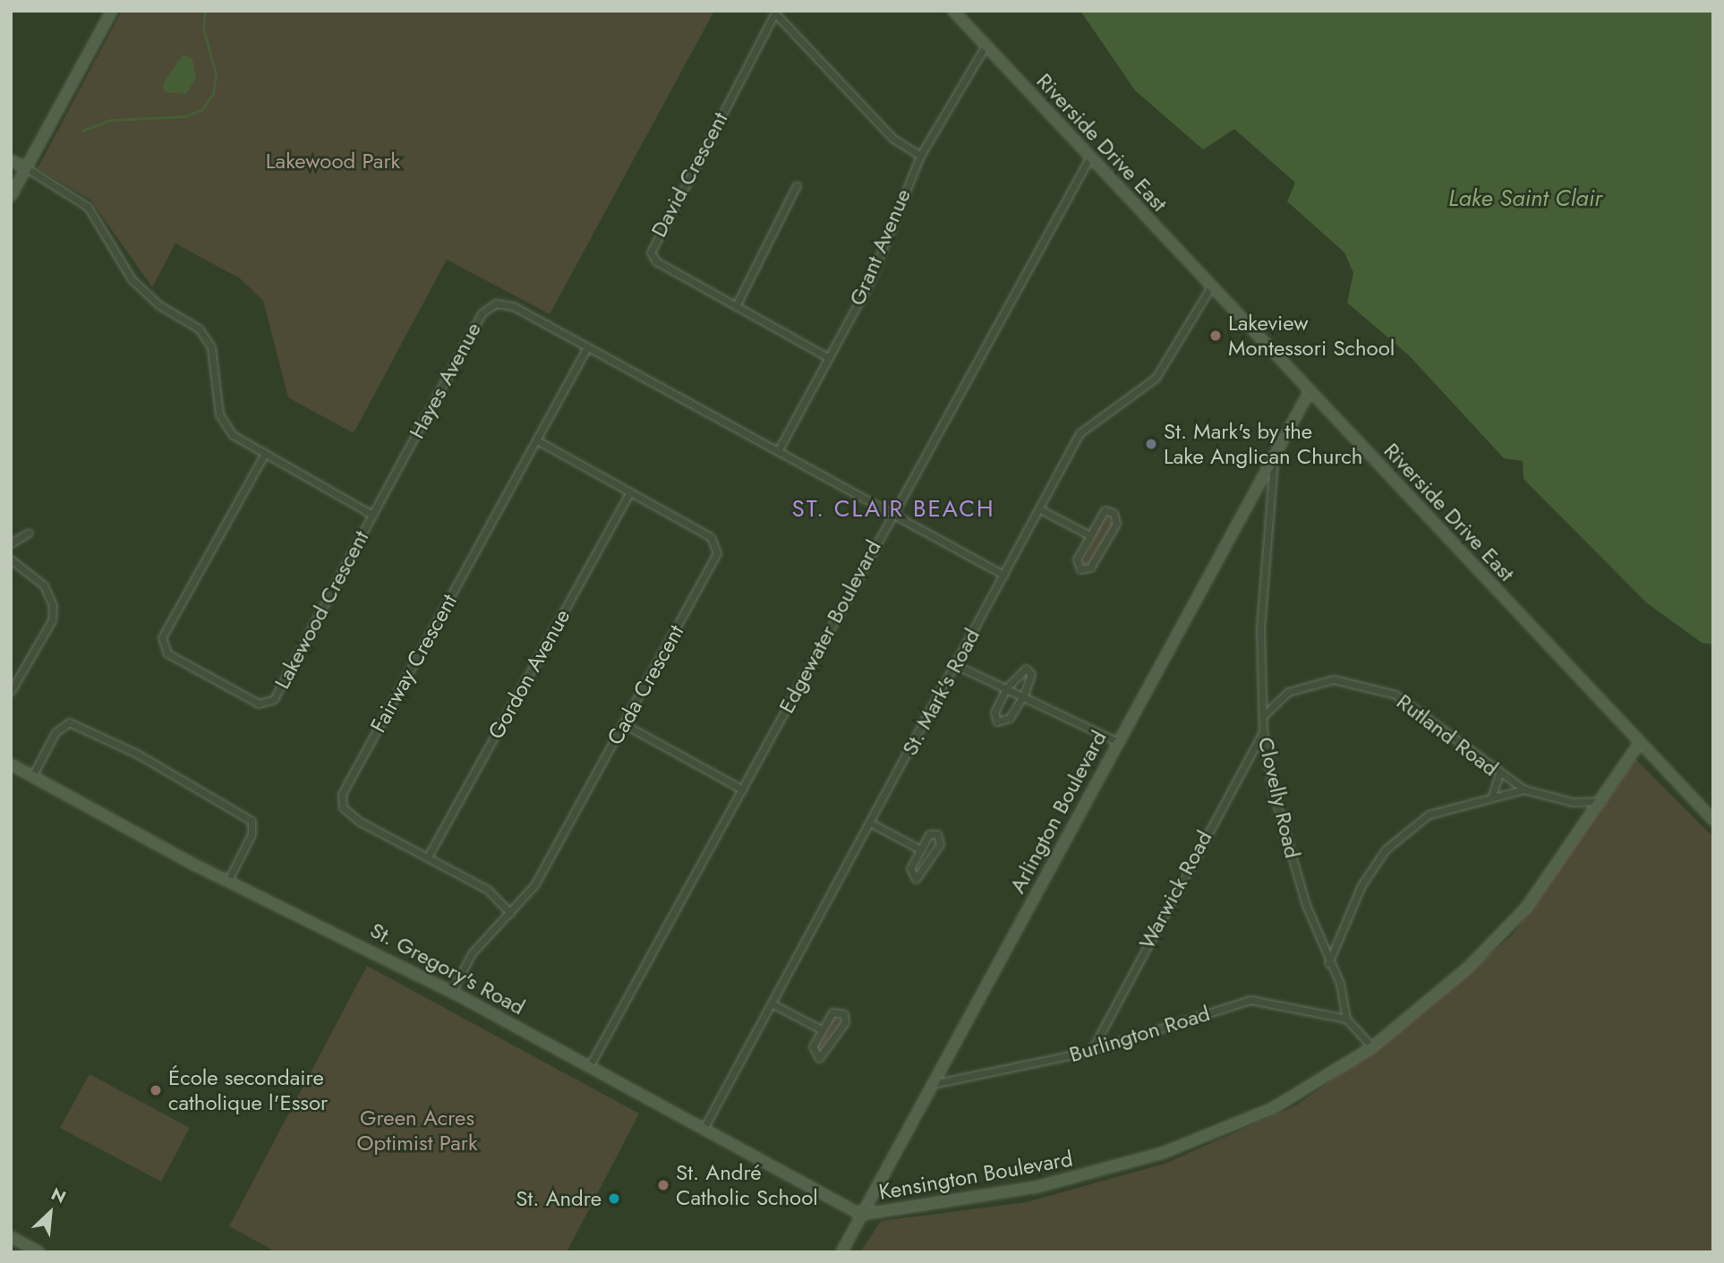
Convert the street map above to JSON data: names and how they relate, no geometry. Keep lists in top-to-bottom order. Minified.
{"streets":{"street":["Riverside Drive East","David Crescent","Grant Avenue","Hayes Avenue","Lakewood Crescent","Edgewater Boulevard","Fairway Crescent","Gordon Avenue","Cada Crescent","St. Mark's Road","Rutland Road","Clovelly Road","Arlington Boulevard","Warwick Road","St. Gregory's Road","Burlington Road","Kensington Boulevard"]},"crossings":[["Riverside Drive East","Grant Avenue"],["Riverside Drive East","Edgewater Boulevard"],["Riverside Drive East","St. Mark's Road"],["Riverside Drive East","Arlington Boulevard"],["Riverside Drive East","Kensington Boulevard"],["David Crescent","Grant Avenue"],["Grant Avenue","Hayes Avenue"],["Hayes Avenue","Lakewood Crescent"],["Hayes Avenue","Edgewater Boulevard"],["Hayes Avenue","Fairway Crescent"],["Hayes Avenue","St. Mark's Road"],["Edgewater Boulevard","St. Gregory's Road"],["Fairway Crescent","Gordon Avenue"],["Fairway Crescent","Cada Crescent"],["Gordon Avenue","Cada Crescent"],["Cada Crescent","St. Gregory's Road"],["St. Mark's Road","St. Gregory's Road"],["Rutland Road","Clovelly Road"],["Rutland Road","Kensington Boulevard"],["Clovelly Road","Arlington Boulevard"],["Clovelly Road","Warwick Road"],["Clovelly Road","Burlington Road"],["Arlington Boulevard","St. Gregory's Road"],["Arlington Boulevard","Burlington Road"],["Arlington Boulevard","Kensington Boulevard"],["Warwick Road","Burlington Road"],["St. Gregory's Road","Kensington Boulevard"]],"districts":["ST. CLAIR BEACH"],"water":["Lake Saint Clair"],"parks":["Lakewood Park","Green Acres Optimist Park"],"places":["Lakeview Montessori School","St. Mark's by the Lake Anglican Church","École secondaire catholique l'Essor","St. André Catholic School","St. Andre"],"north":"top right"}
